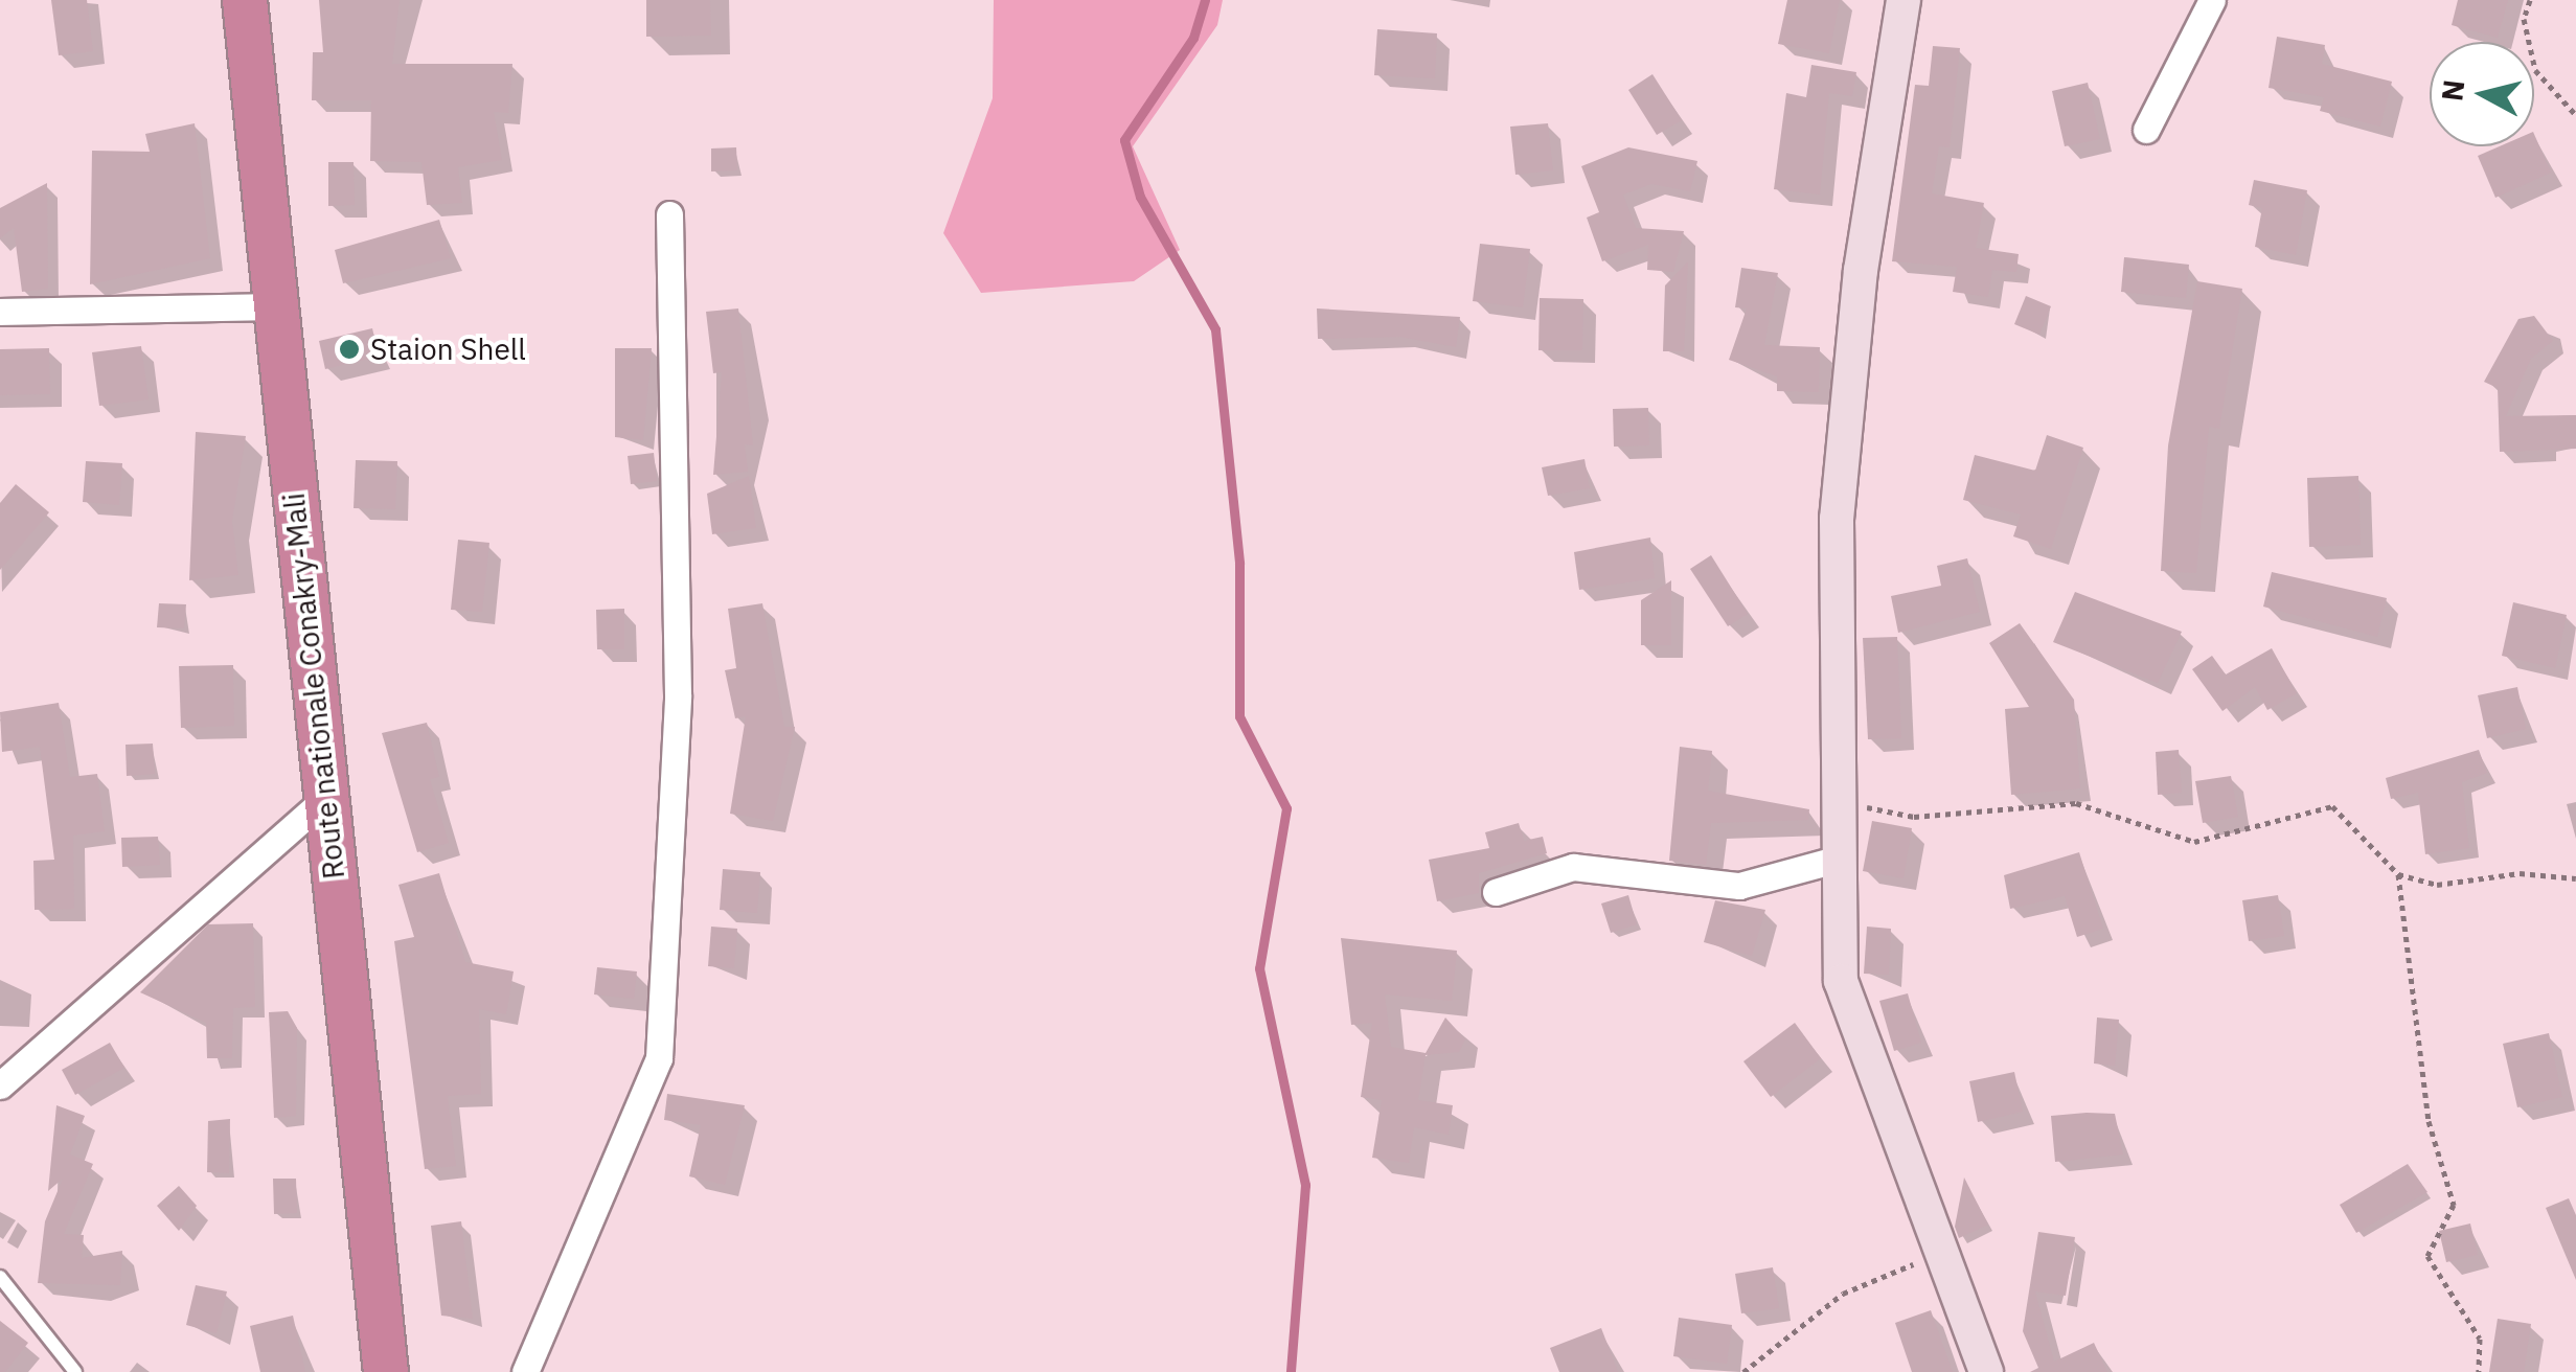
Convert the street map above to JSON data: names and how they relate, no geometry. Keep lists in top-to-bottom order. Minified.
{"streets":{"highway":["Route nationale Conakry-Mali"]},"places":["Staion Shell"],"north":"left"}
